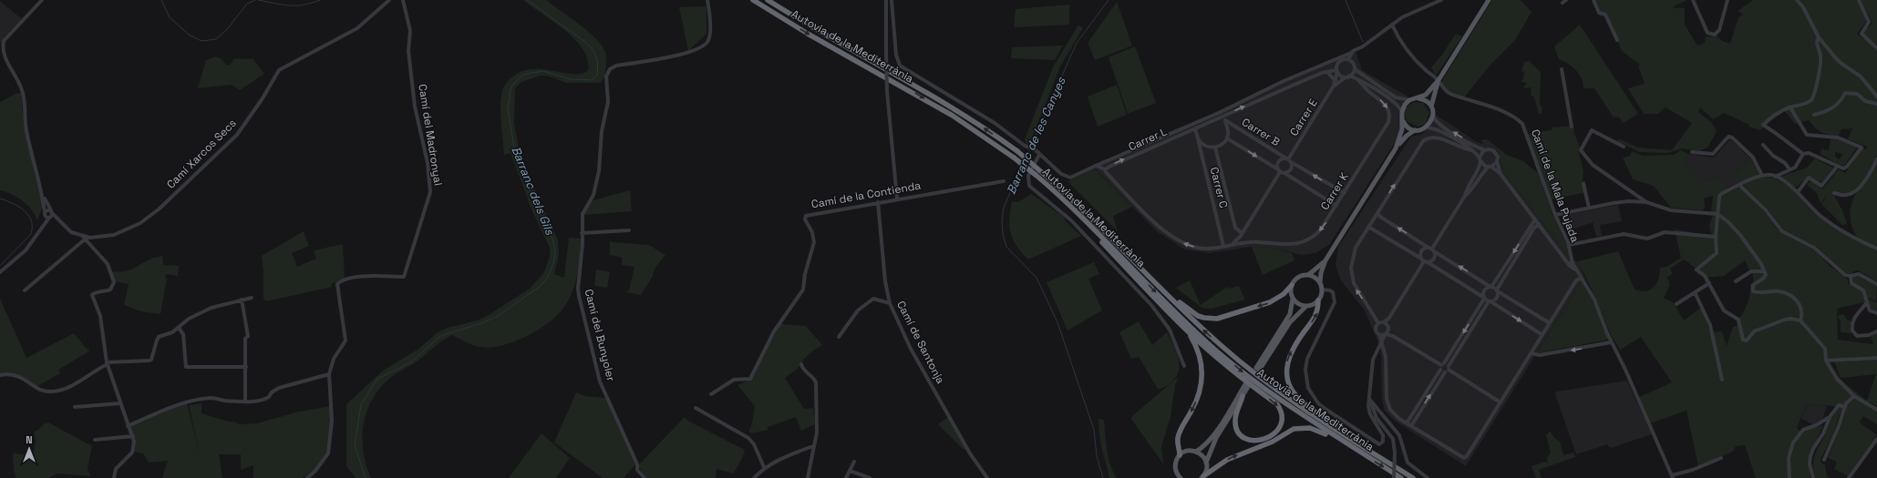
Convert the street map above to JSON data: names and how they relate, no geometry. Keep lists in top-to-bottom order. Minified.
{"streets":{"highway":["Autovia de la Mediterrània"],"street":["Carrer E","Carrer B","Camí del Madronyal","Carrer L","Camí Xarcos Secs","Camí de la Mala Pujada","Carrer C","Carrer K","Camí de la Contienda","Camí del Bunyoler","Camí de Santonja"]},"crossings":[["Carrer E","Carrer B"],["Carrer B","Carrer K"],["Carrer L","Carrer C"],["Carrer C","Carrer K"],["Camí de la Contienda","Camí de Santonja"]],"water":["Barranc de les Canyes","Barranc dels Gils"],"north":"top"}
